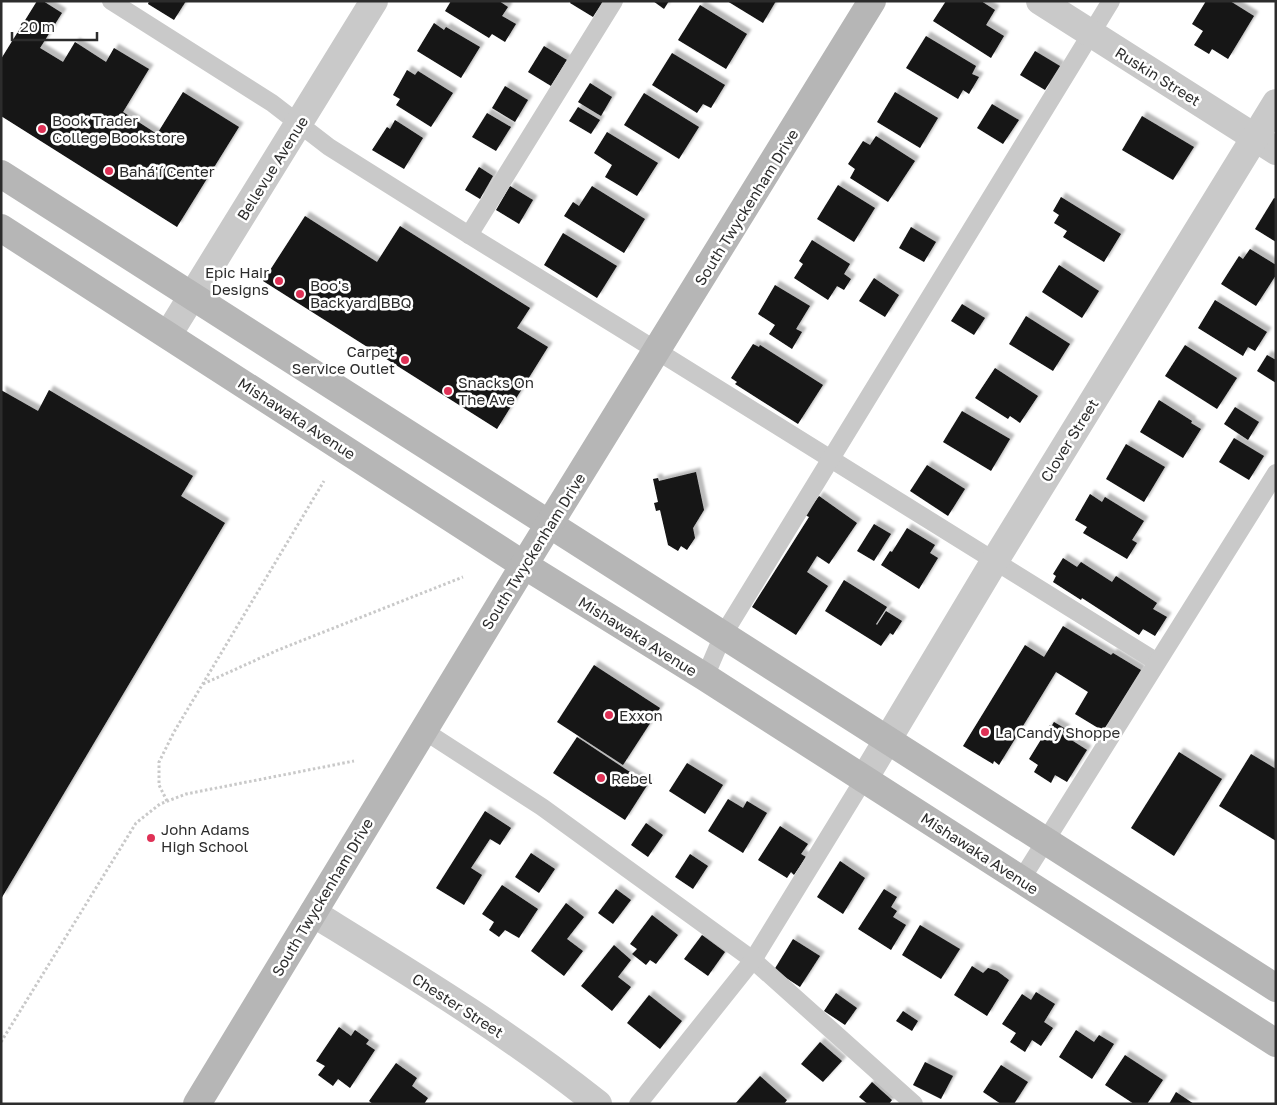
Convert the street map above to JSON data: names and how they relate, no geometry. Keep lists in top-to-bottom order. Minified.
{"streets":{"main road":["South Twyckenham Drive","Mishawaka Avenue"],"street":["Ruskin Street","Bellevue Avenue","Clover Street","Chester Street"]},"crossings":[["Ruskin Street","Clover Street"],["Bellevue Avenue","Mishawaka Avenue"],["South Twyckenham Drive","Mishawaka Avenue"],["South Twyckenham Drive","Chester Street"],["Mishawaka Avenue","Clover Street"]],"places":["Book Trader College Bookstore","Bahá'í Center","Epic Hair Designs","Boo's Backyard BBQ","Carpet Service Outlet","Snacks On The Ave","Exxon","La Candy Shoppe","Rebel","John Adams High School"],"scale_bar":"20 m"}
